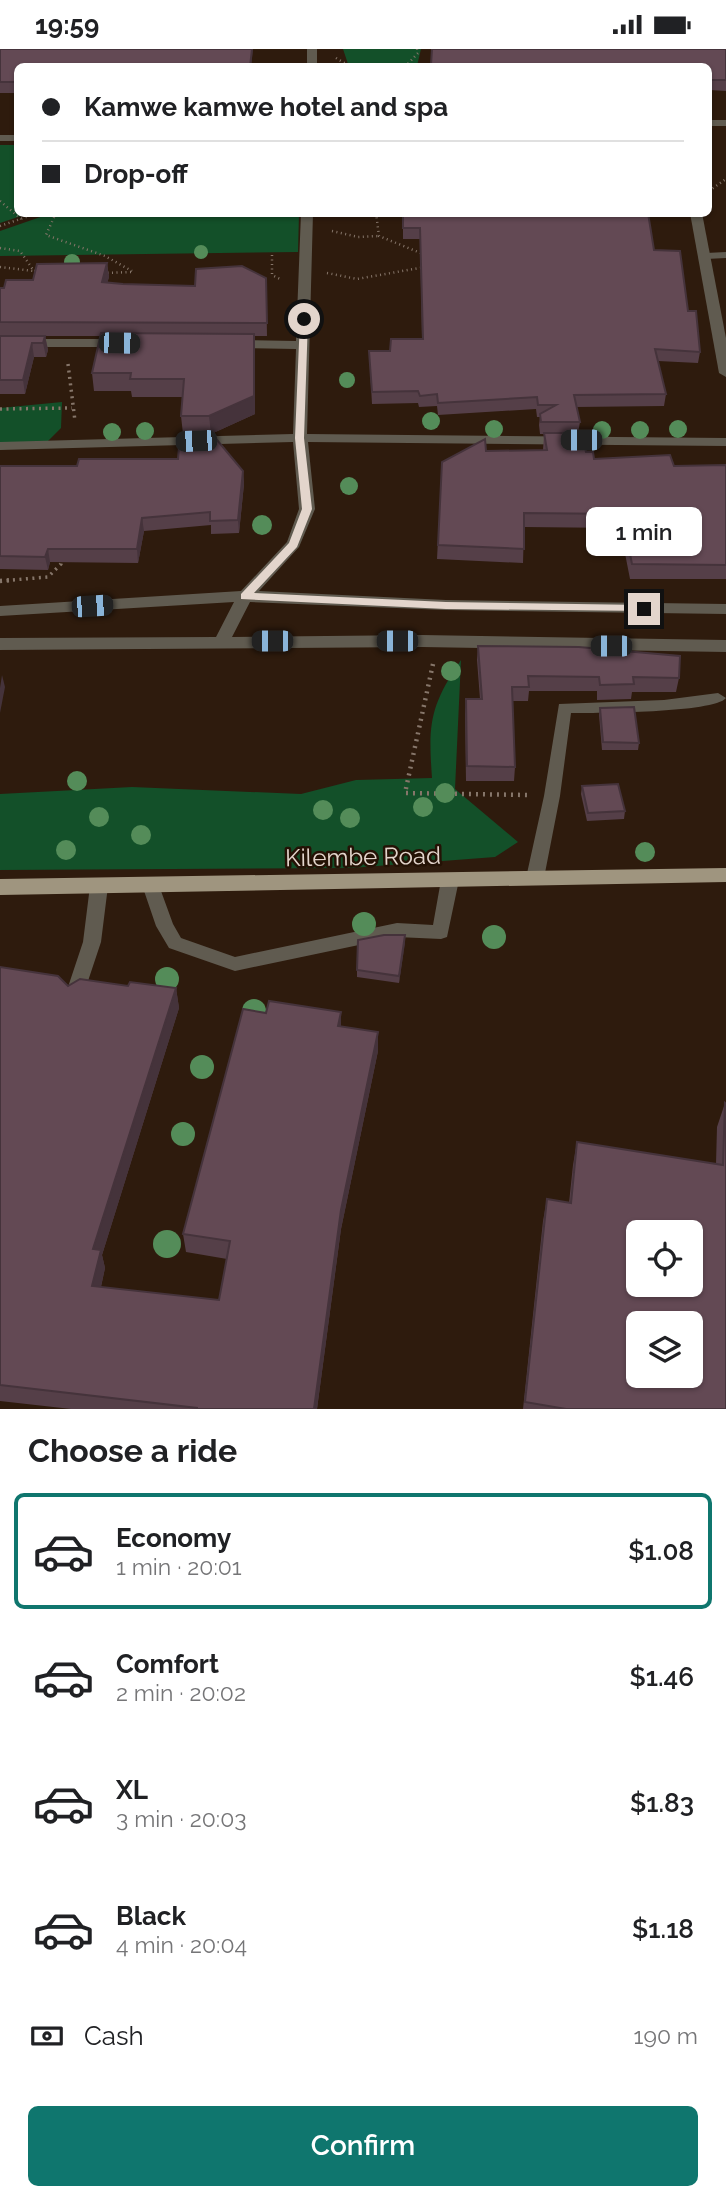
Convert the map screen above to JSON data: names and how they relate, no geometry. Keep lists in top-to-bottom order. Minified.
{"streets":{"main road":["Kilembe Road"]},"page":{"status":"19:59","banner":["Kamwe kamwe hotel and spa","Drop-off"],"bubble":"1 min","heading":"Choose a ride","list":[{"name":"Economy","note":"1 min · 20:01","value":"$1.08"},{"name":"Comfort","note":"2 min · 20:02","value":"$1.46"},{"name":"XL","note":"3 min · 20:03","value":"$1.83"},{"name":"Black","note":"4 min · 20:04","value":"$1.18"}],"pay":["Cash","190 m"],"buttons":"Confirm"}}
